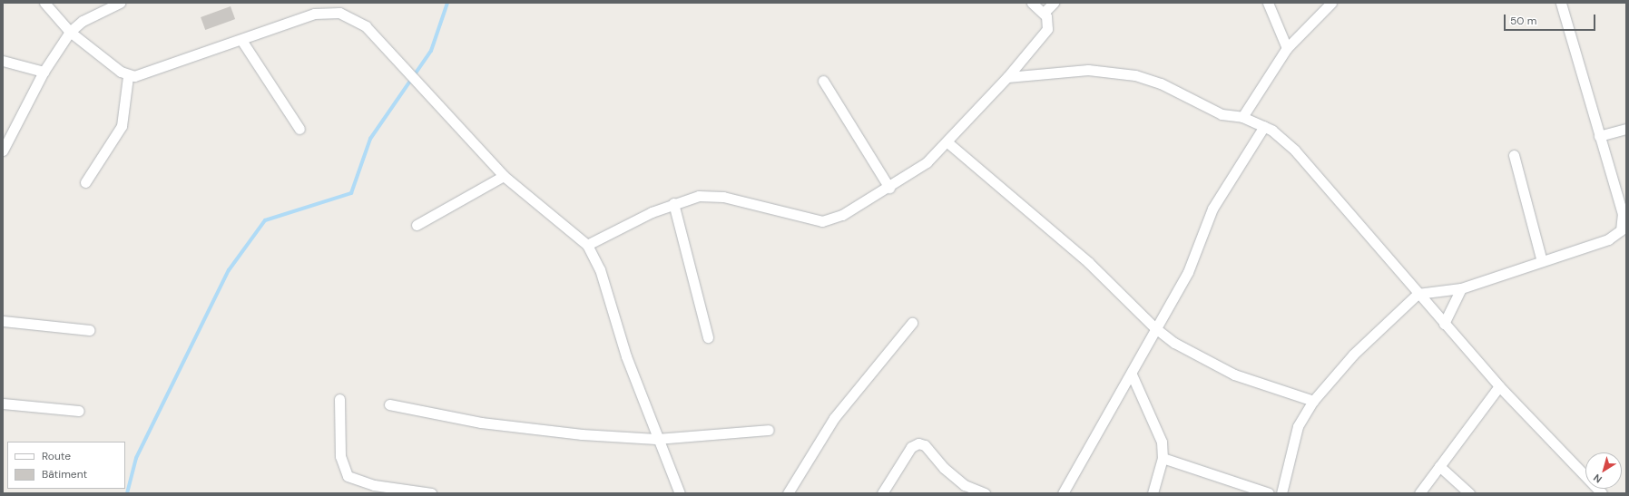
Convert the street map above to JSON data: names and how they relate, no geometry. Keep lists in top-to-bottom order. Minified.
{"legend":["Route","Bâtiment"],"scale_bar":"50 m","north":"bottom left"}
